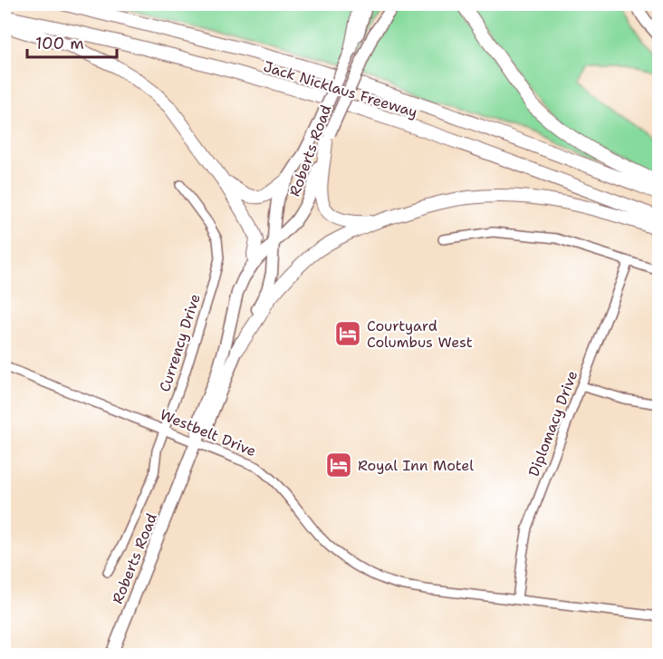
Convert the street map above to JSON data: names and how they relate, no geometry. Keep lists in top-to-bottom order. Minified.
{"streets":{"highway":["Jack Nicklaus Freeway"],"main road":["Roberts Road"],"street":["Currency Drive","Diplomacy Drive","Westbelt Drive"]},"crossings":[["Roberts Road","Westbelt Drive"],["Currency Drive","Westbelt Drive"],["Diplomacy Drive","Westbelt Drive"]],"places":{"hotel":["Courtyard Columbus West","Royal Inn Motel"]},"scale_bar":"100 m"}
